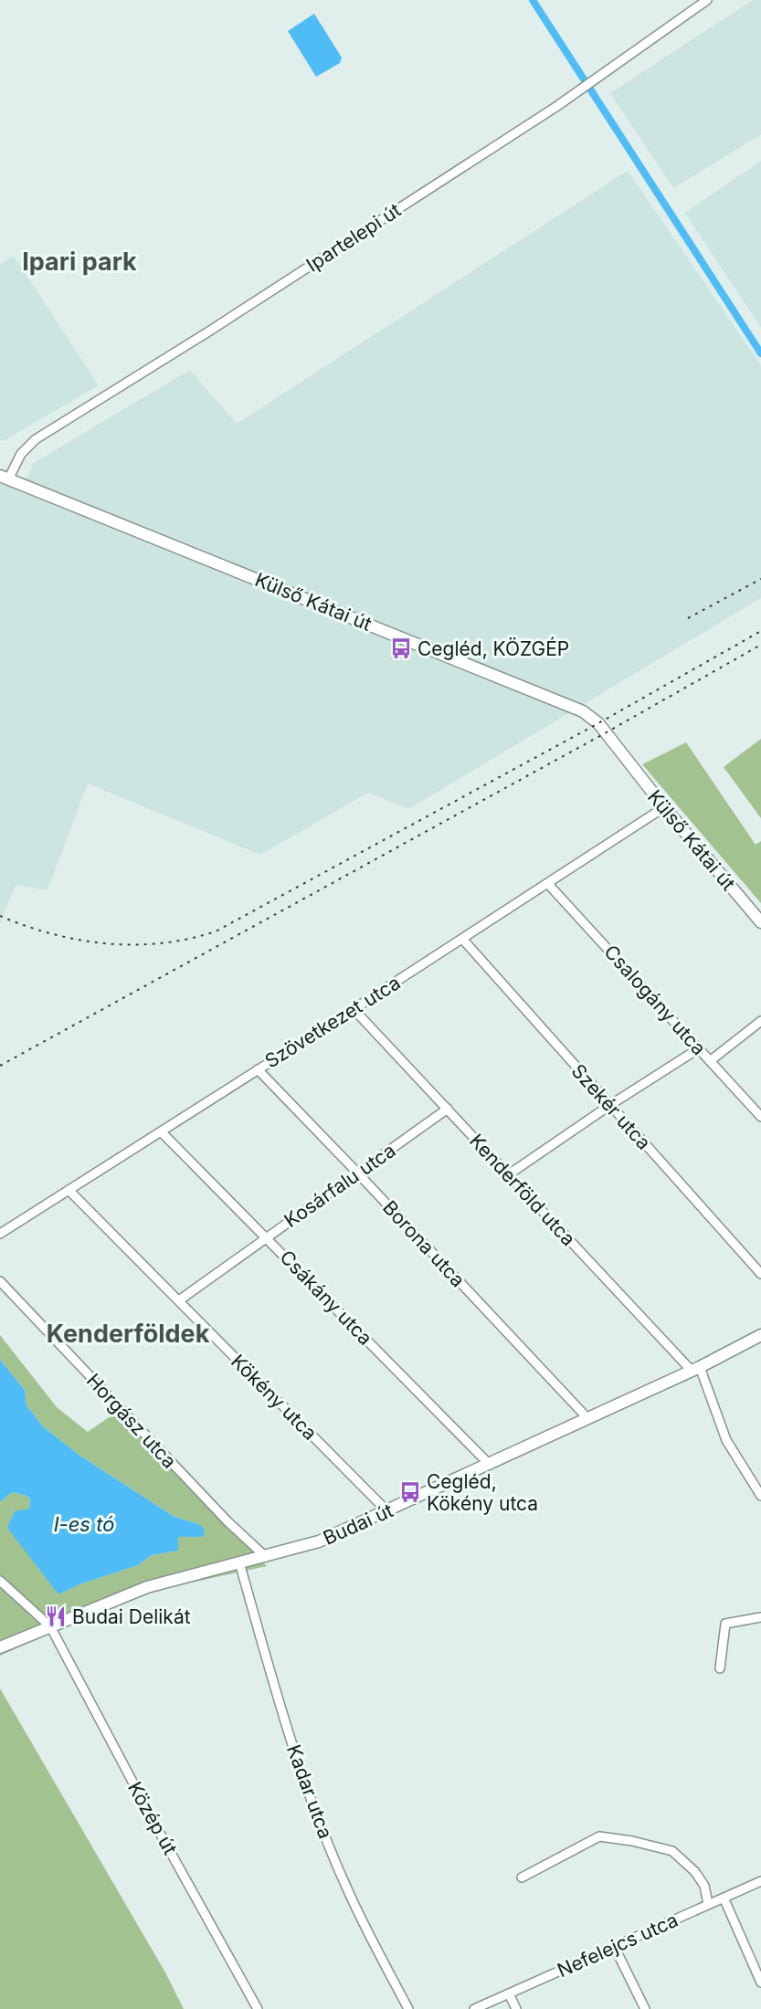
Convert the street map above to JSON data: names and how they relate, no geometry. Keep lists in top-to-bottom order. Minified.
{"streets":{"main road":["Külső Kátai út","Budai út"],"street":["Ipartelepi út","Csalogány utca","Szövetkezet utca","Szekér utca","Kosárfalu utca","Kenderföld utca","Borona utca","Csákány utca","Kökény utca","Horgász utca","Kadar utca","Közép út","Nefelejcs utca"]},"crossings":[["Ipartelepi út","Külső Kátai út"],["Külső Kátai út","Szövetkezet utca"],["Csalogány utca","Szövetkezet utca"],["Szövetkezet utca","Szekér utca"],["Szövetkezet utca","Kenderföld utca"],["Szövetkezet utca","Borona utca"],["Szövetkezet utca","Csákány utca"],["Szövetkezet utca","Kökény utca"],["Kosárfalu utca","Kenderföld utca"],["Kosárfalu utca","Borona utca"],["Kosárfalu utca","Csákány utca"],["Kosárfalu utca","Kökény utca"],["Kenderföld utca","Budai út"],["Borona utca","Budai út"],["Csákány utca","Budai út"],["Kökény utca","Budai út"],["Horgász utca","Budai út"],["Budai út","Kadar utca"],["Budai út","Közép út"]],"districts":["Ipari park","Kenderföldek"],"water":["I-es tó"],"places":{"bus stop":["Cegléd, KÖZGÉP","Cegléd, Kökény utca"],"restaurant":["Budai Delikát"]}}
